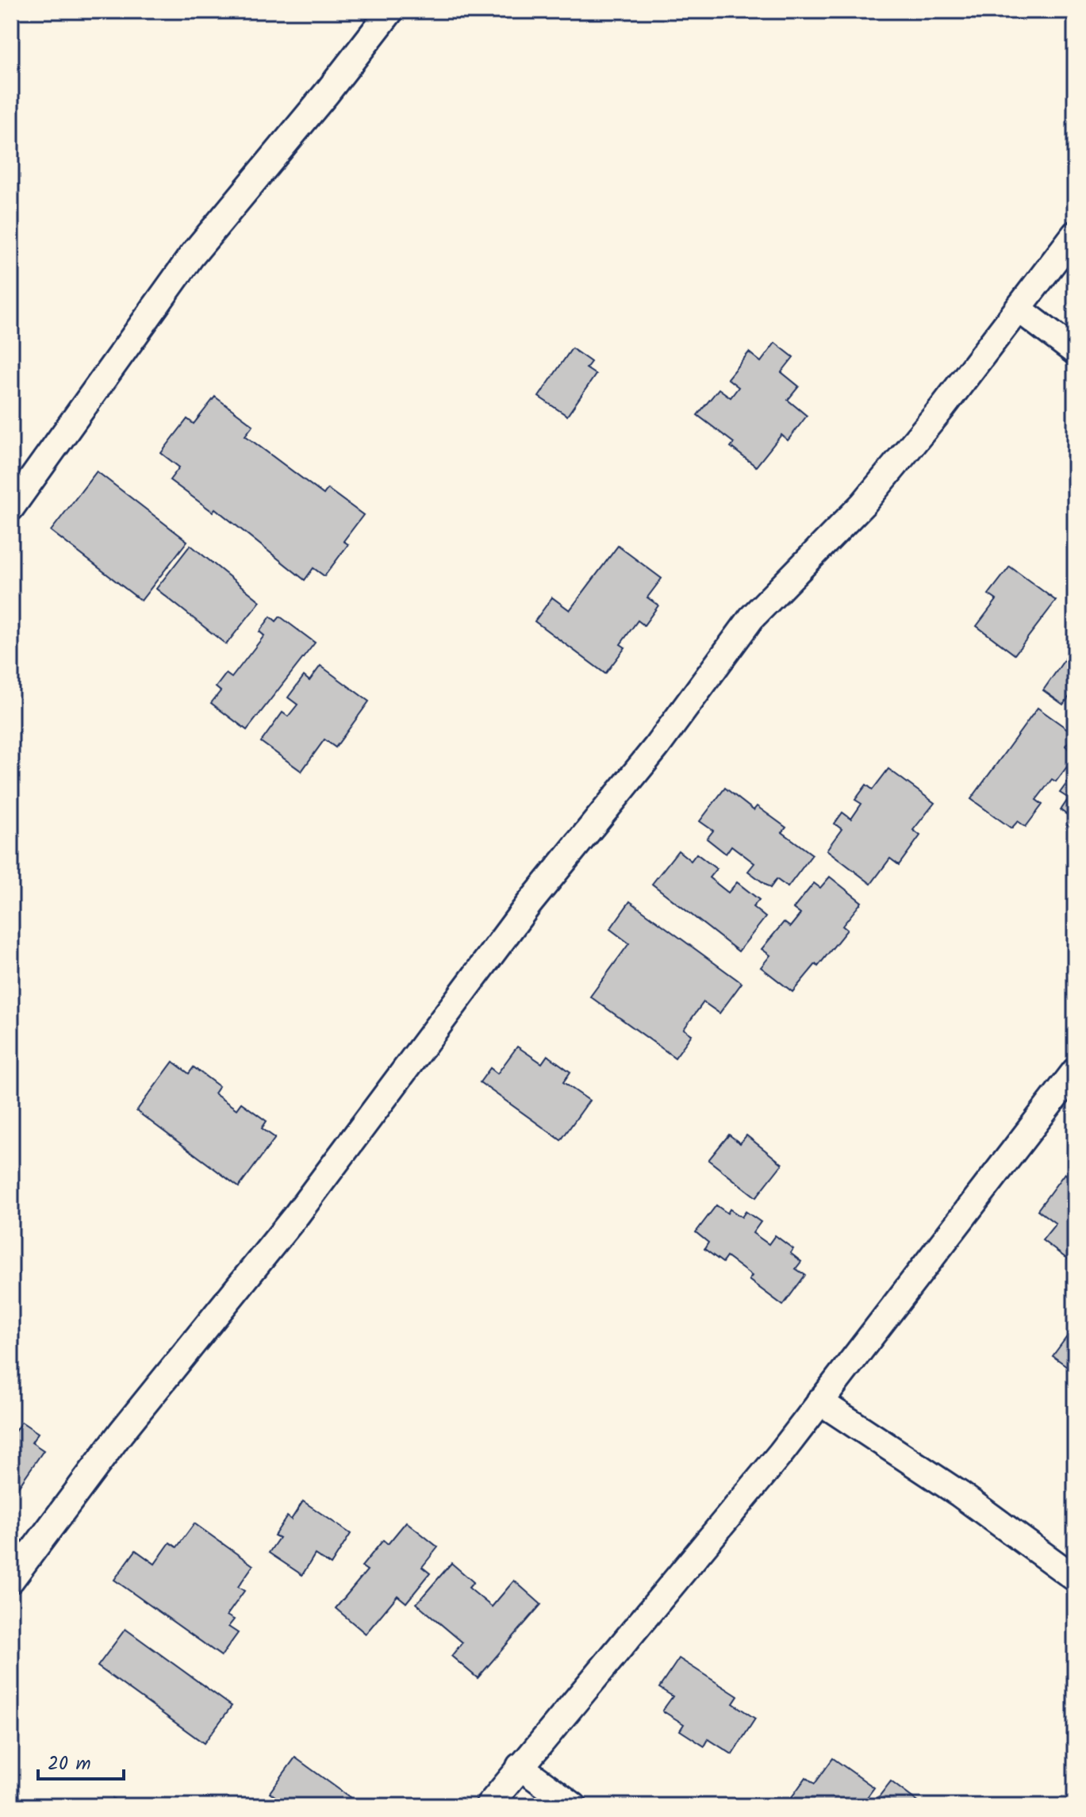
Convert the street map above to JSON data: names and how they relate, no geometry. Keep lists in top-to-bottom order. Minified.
{"scale_bar":"20 m"}
